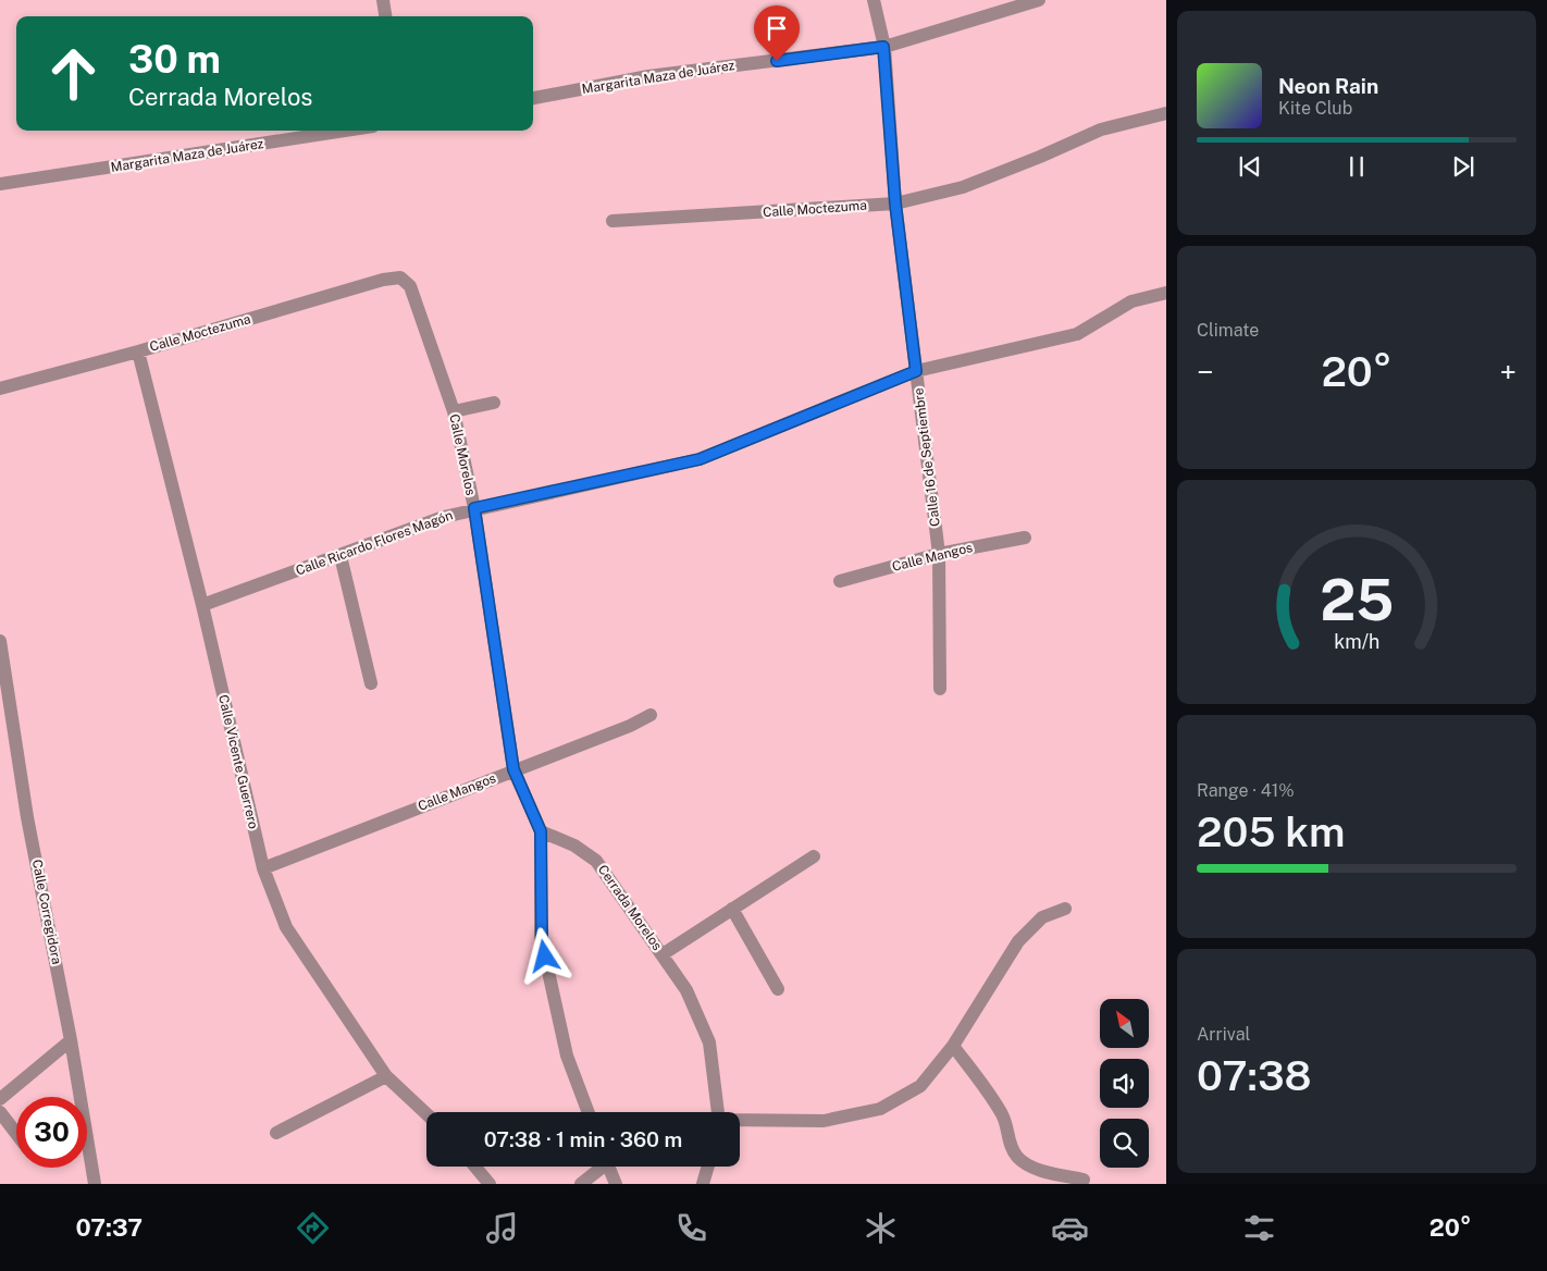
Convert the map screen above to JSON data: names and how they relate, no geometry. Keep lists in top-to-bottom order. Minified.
{"streets":{"street":["Margarita Maza de Juárez","Calle Moctezuma","Calle Morelos","Calle 16 de Septiembre","Calle Ricardo Flores Magón","Calle Mangos","Calle Vicente Guerrero","Cerrada Morelos","Calle Corregidora"]},"crossings":[["Margarita Maza de Juárez","Calle 16 de Septiembre"],["Calle Moctezuma","Calle Morelos"],["Calle Moctezuma","Calle 16 de Septiembre"],["Calle Moctezuma","Calle Vicente Guerrero"],["Calle Morelos","Calle Ricardo Flores Magón"],["Calle Morelos","Calle Mangos"],["Calle 16 de Septiembre","Calle Ricardo Flores Magón"],["Calle 16 de Septiembre","Calle Mangos"],["Calle Ricardo Flores Magón","Calle Vicente Guerrero"],["Calle Mangos","Calle Vicente Guerrero"]],"north":"top left","page":{"turn":["30 m","Cerrada Morelos"],"song":["Neon Rain","Kite Club"],"tile":["Climate",["Range · 41%","205 km"],["Arrival","07:38"]],"heat":["−","20°","+"],"limit":"30","trip":"07:38 · 1 min · 360 m","tabs":["07:37","20°"],"gauge":["25","km/h"]}}
